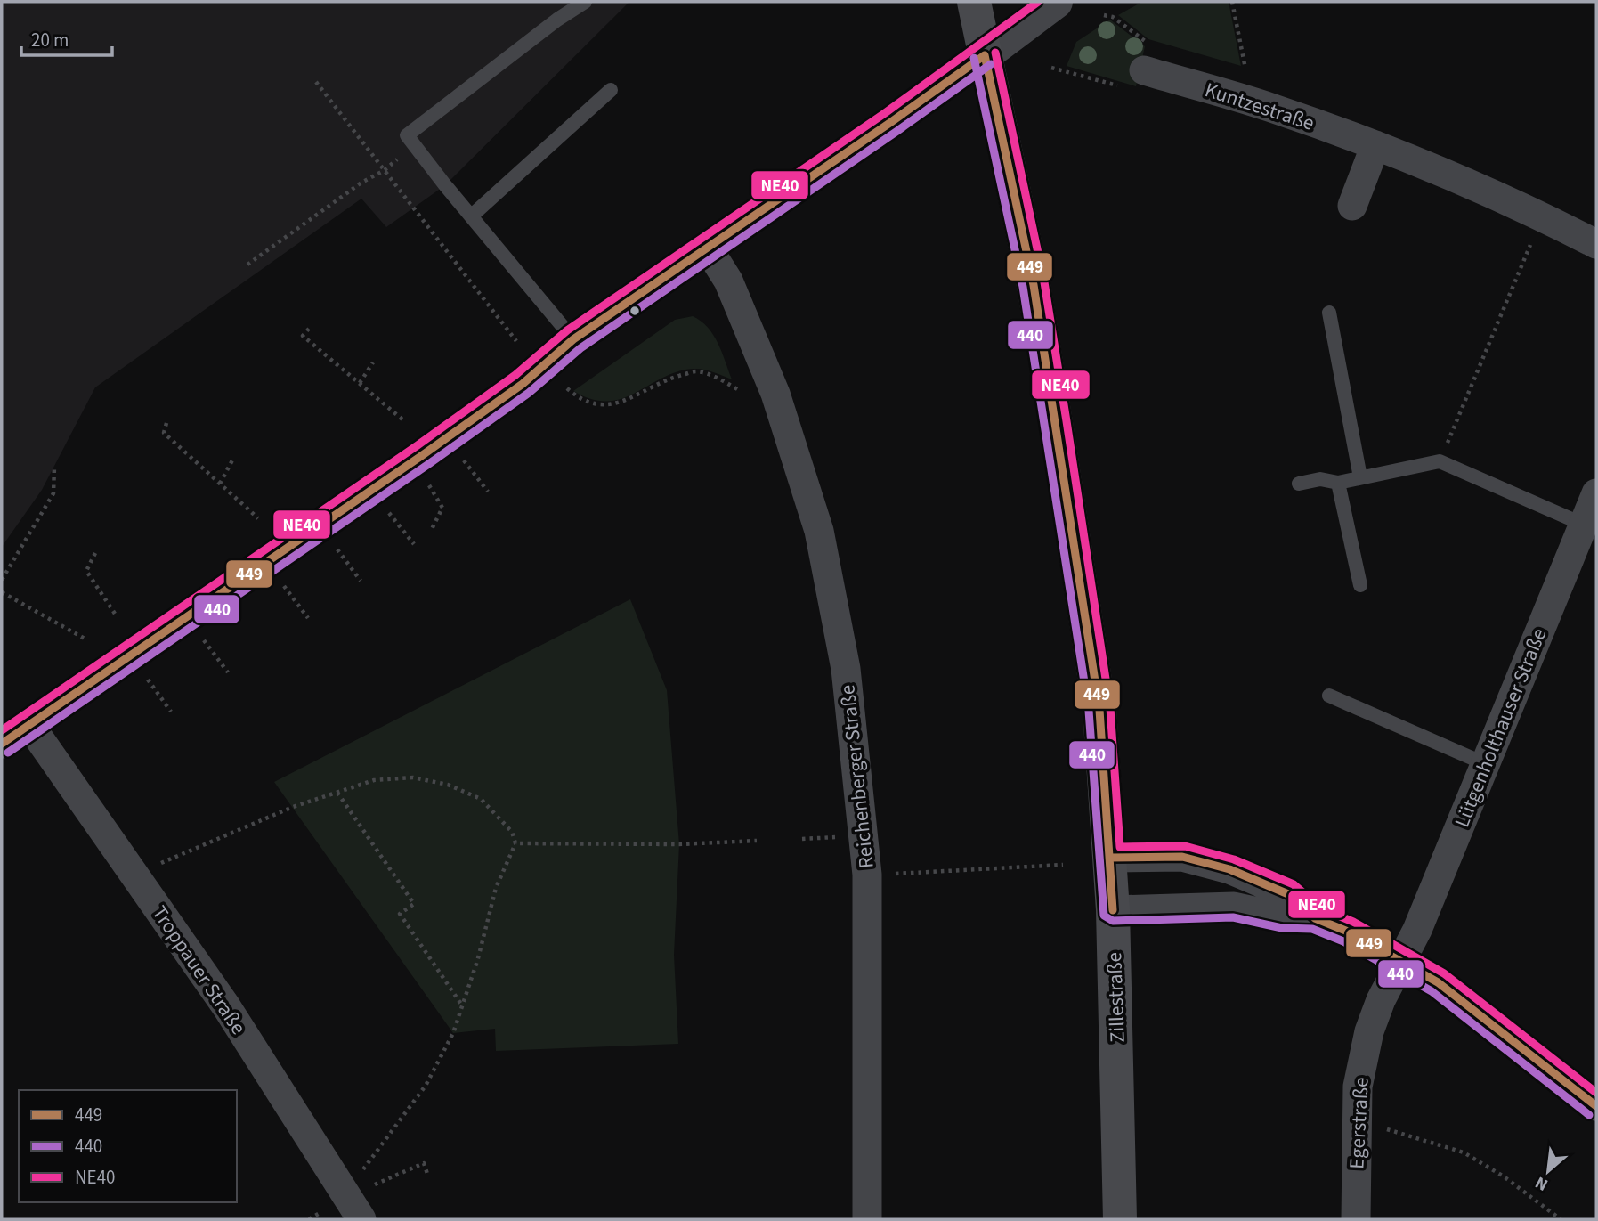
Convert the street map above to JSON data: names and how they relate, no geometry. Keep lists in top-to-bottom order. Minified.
{"streets":{"main road":["Zillestraße"],"street":["Kuntzestraße","Lütgenholthauser Straße","Reichenberger Straße","Troppauer Straße","Egerstraße"]},"crossings":[["Lütgenholthauser Straße","Egerstraße"]],"lines":["transit line NE40","transit line 449","transit line 440"],"legend":["449","440","NE40"],"scale_bar":"20 m","north":"bottom left"}
